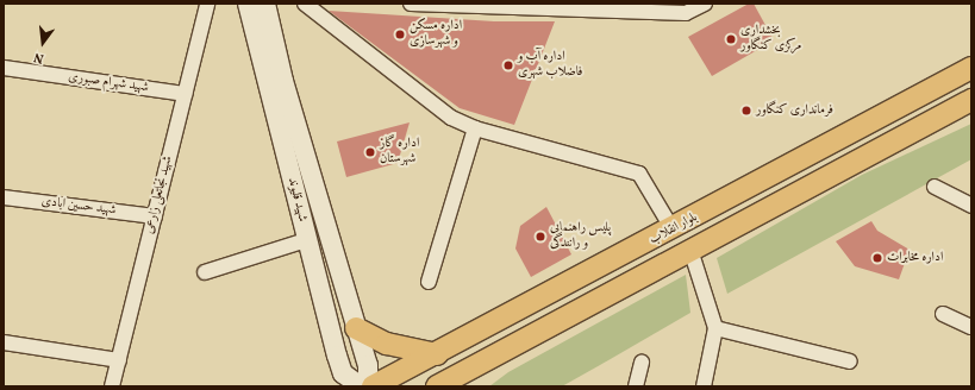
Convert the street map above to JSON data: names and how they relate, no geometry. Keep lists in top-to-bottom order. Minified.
{"streets":{"main road":["شهید قلیوند","بلوار انقلاب"],"street":["شهید شهرام صبوری","شهید نجاتعلی زارعی","شهید حسین ابادی"]},"crossings":[["شهید شهرام صبوری","شهید نجاتعلی زارعی"],["شهید نجاتعلی زارعی","شهید حسین ابادی"]],"places":["اداره مسکن و شهرسازی","بخشداری مرکزی کنگاور","اداره آب و فاضلاب شهری","فرمانداری کنگاور","اداره گاز شهرستان","پلیس راهنمایی و رانندگی","اداره مخابرات"],"north":"bottom"}
